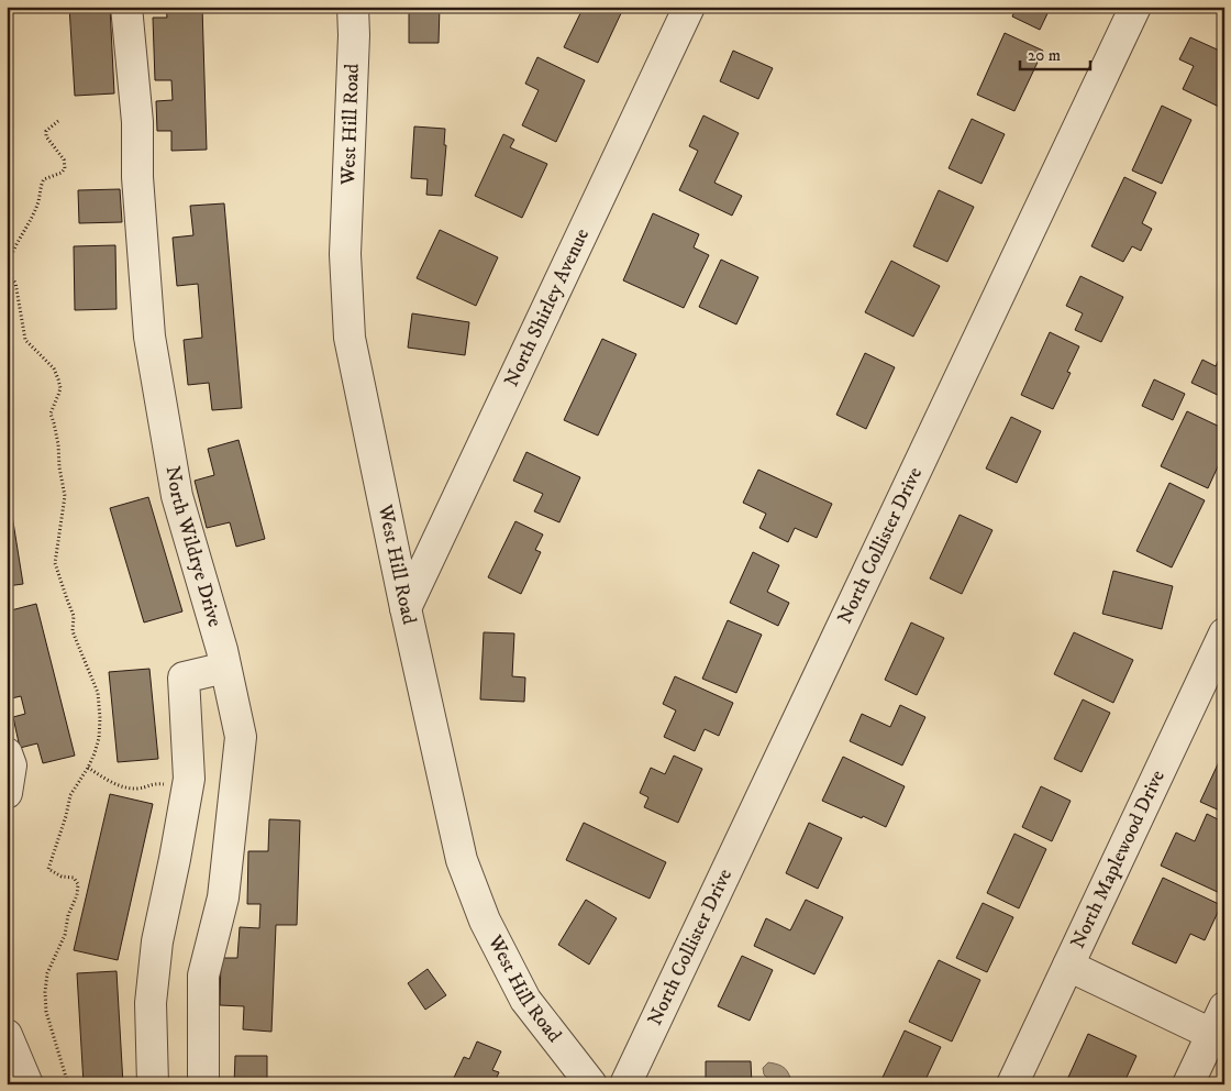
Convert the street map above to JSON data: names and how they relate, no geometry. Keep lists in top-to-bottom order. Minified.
{"streets":{"street":["West Hill Road","North Shirley Avenue","North Collister Drive","North Wildrye Drive","North Maplewood Drive"]},"crossings":[["West Hill Road","North Shirley Avenue"]],"scale_bar":"20 m"}
